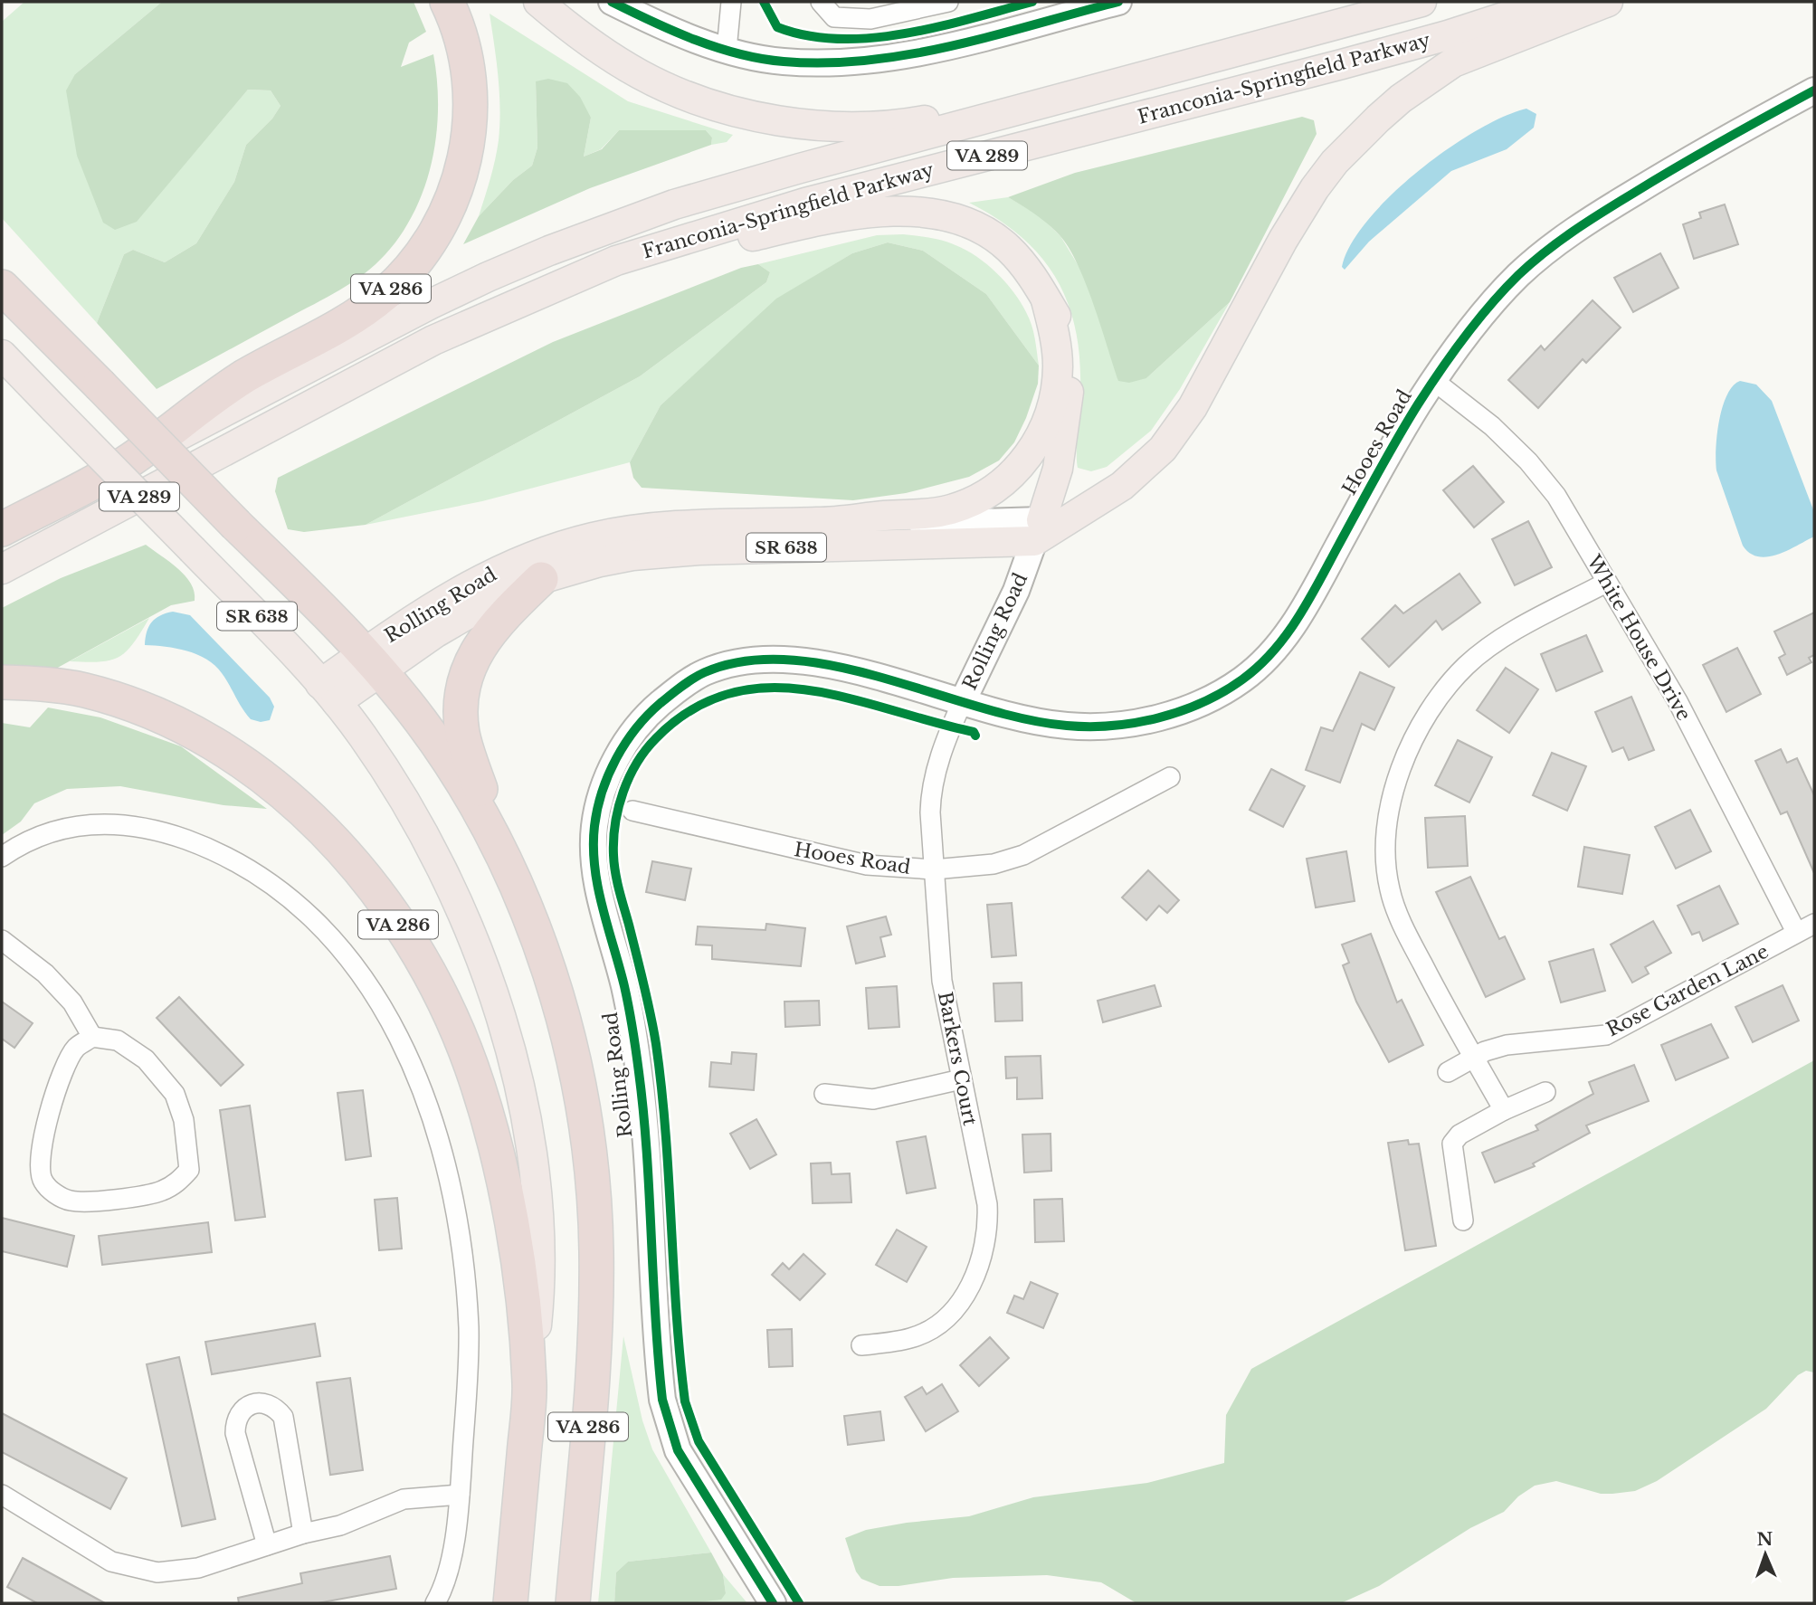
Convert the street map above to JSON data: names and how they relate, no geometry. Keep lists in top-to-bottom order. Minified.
{"streets":{"highway":["VA 286"],"main road":["Franconia-Springfield Parkway","VA 289","SR 638","Rolling Road"],"street":["Hooes Road","White House Drive","Rose Garden Lane","Barkers Court"]},"crossings":[["Franconia-Springfield Parkway","VA 286"],["VA 286","Rolling Road"],["Hooes Road","Rolling Road"],["Hooes Road","White House Drive"],["Hooes Road","Barkers Court"],["SR 638","Rolling Road"],["Rolling Road","Barkers Court"],["White House Drive","Rose Garden Lane"]],"north":"top"}
